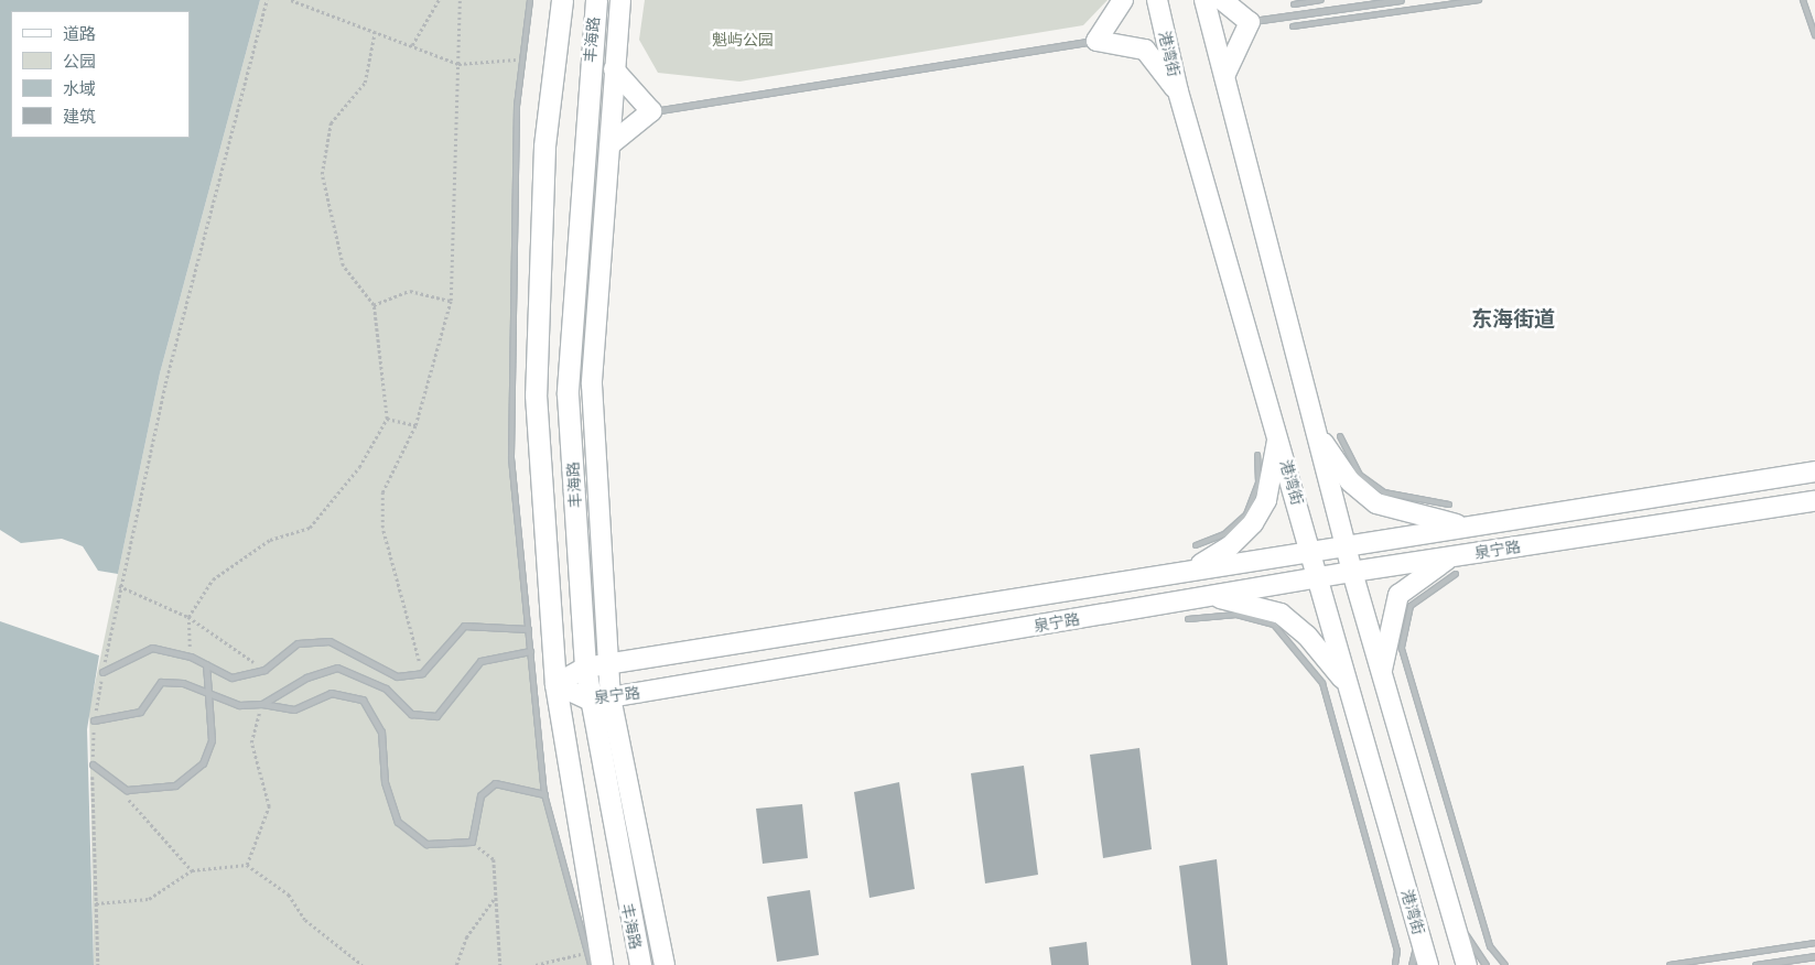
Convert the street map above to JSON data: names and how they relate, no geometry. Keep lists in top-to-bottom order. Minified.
{"streets":{"main road":["丰海路"],"street":["港湾街","泉宁路"]},"crossings":[["丰海路","泉宁路"],["港湾街","泉宁路"]],"districts":["东海街道"],"parks":["魁屿公园"],"legend":["道路","公园","水域","建筑"]}
